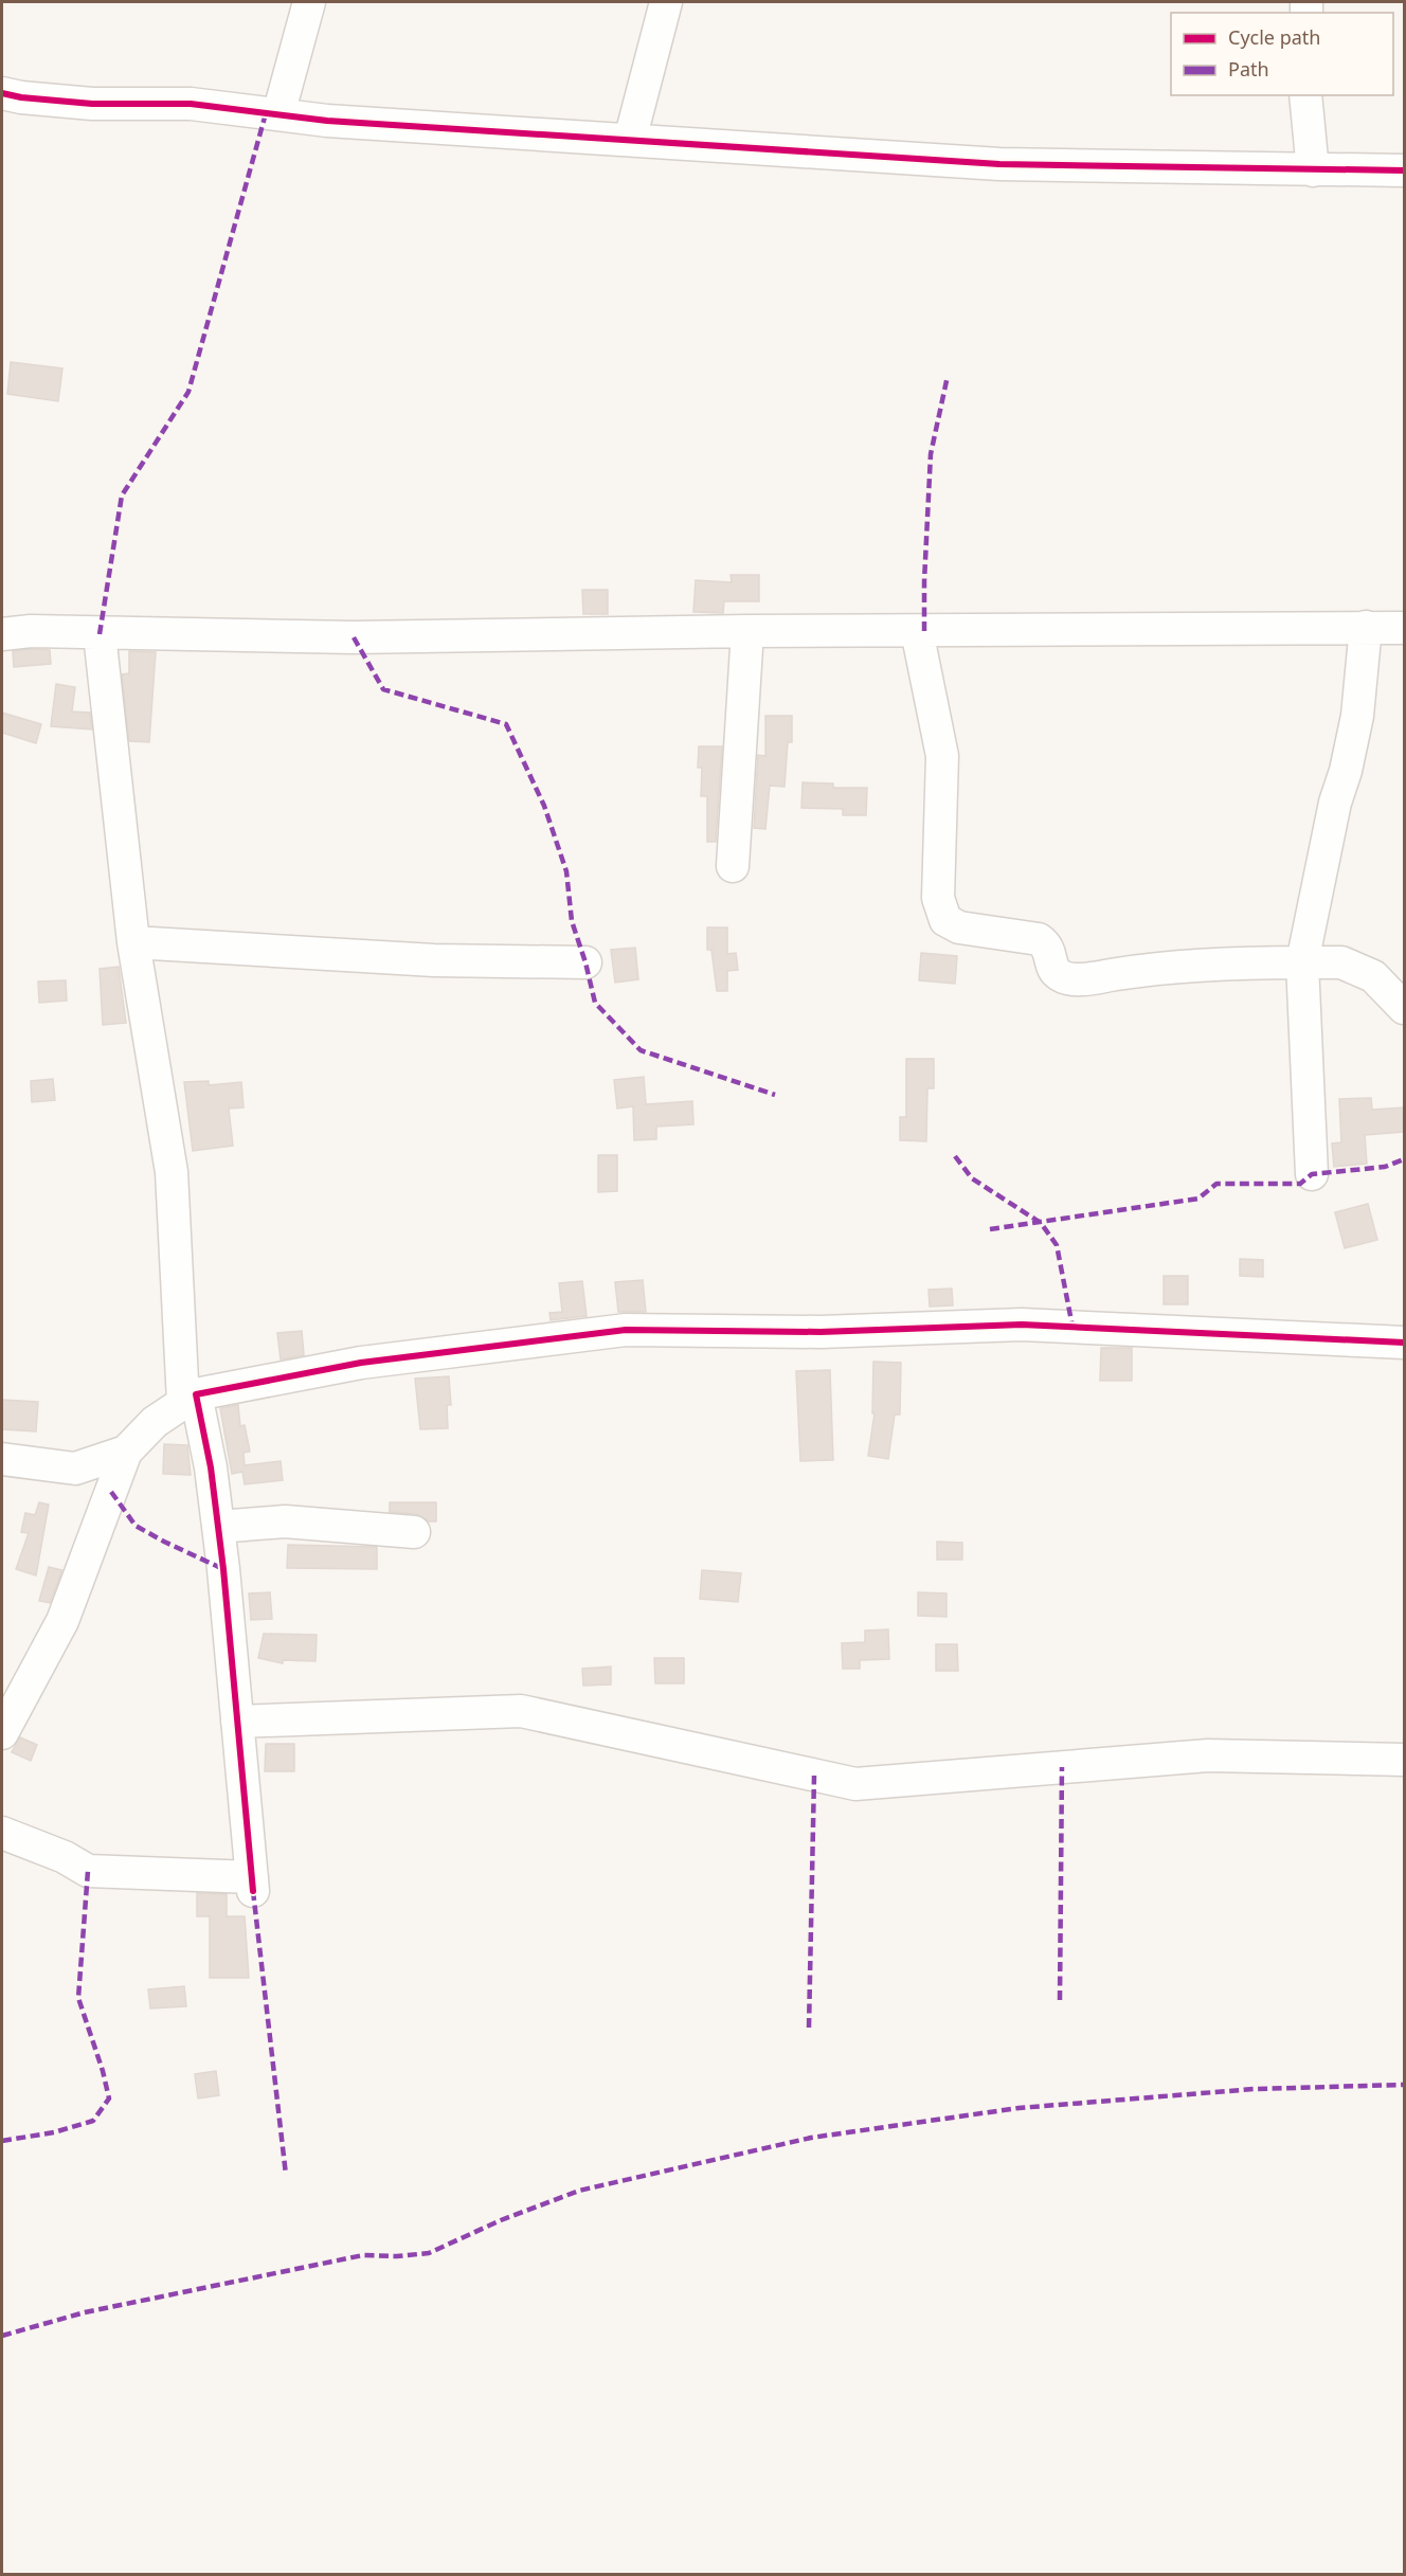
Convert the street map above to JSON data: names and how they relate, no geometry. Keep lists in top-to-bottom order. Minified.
{"legend":["Cycle path","Path"]}
